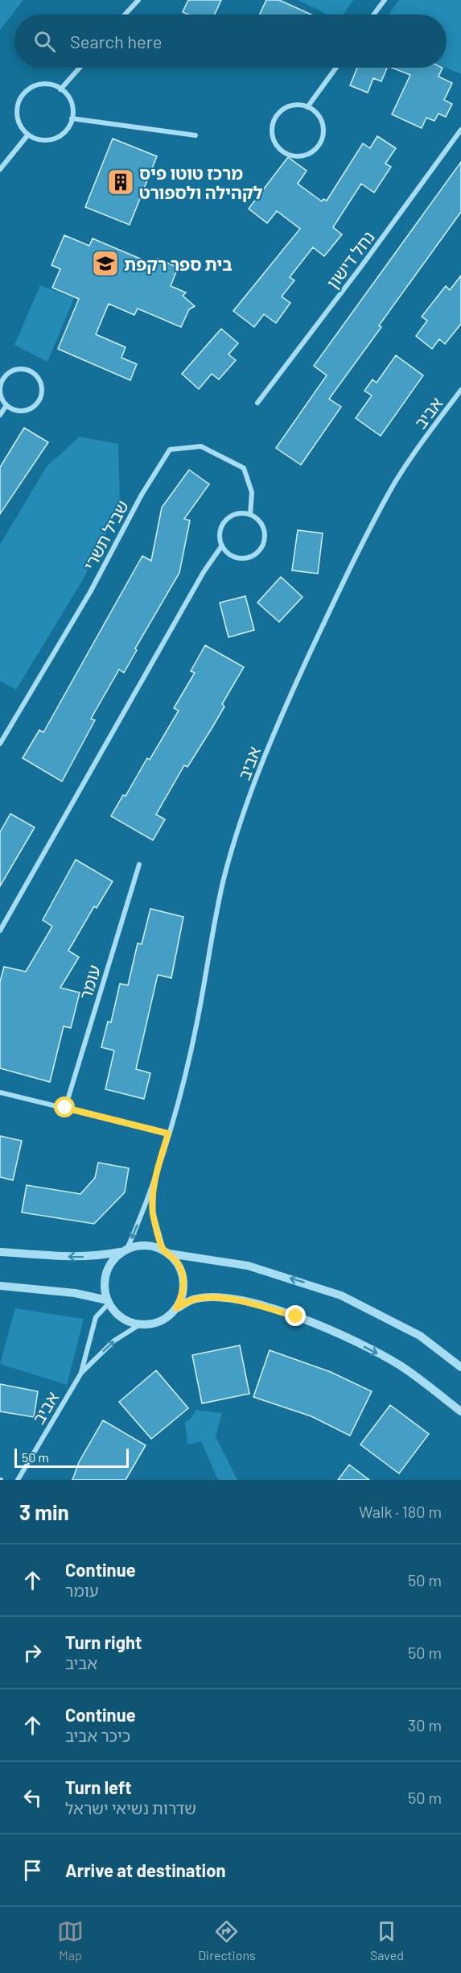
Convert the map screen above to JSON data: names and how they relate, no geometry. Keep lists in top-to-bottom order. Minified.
{"streets":{"street":["נחל דישון","אביב","שביל תשרי","עומר"]},"places":{"building":["מרכז טוטו פיס לקהילה ולספורט"],"school or university":["בית ספר רקפת"]},"scale_bar":"50 m","page":{"search":"Search here","scale":"50 m","heading":["3 min","Walk · 180 m"],"list":[["Continue","עומר","50 m"],["Turn right","אביב","50 m"],["Continue","כיכר אביב","30 m"],["Turn left","שדרות נשיאי ישראל","50 m"],"Arrive at destination"],"nav":["Map","Directions","Saved"]}}
